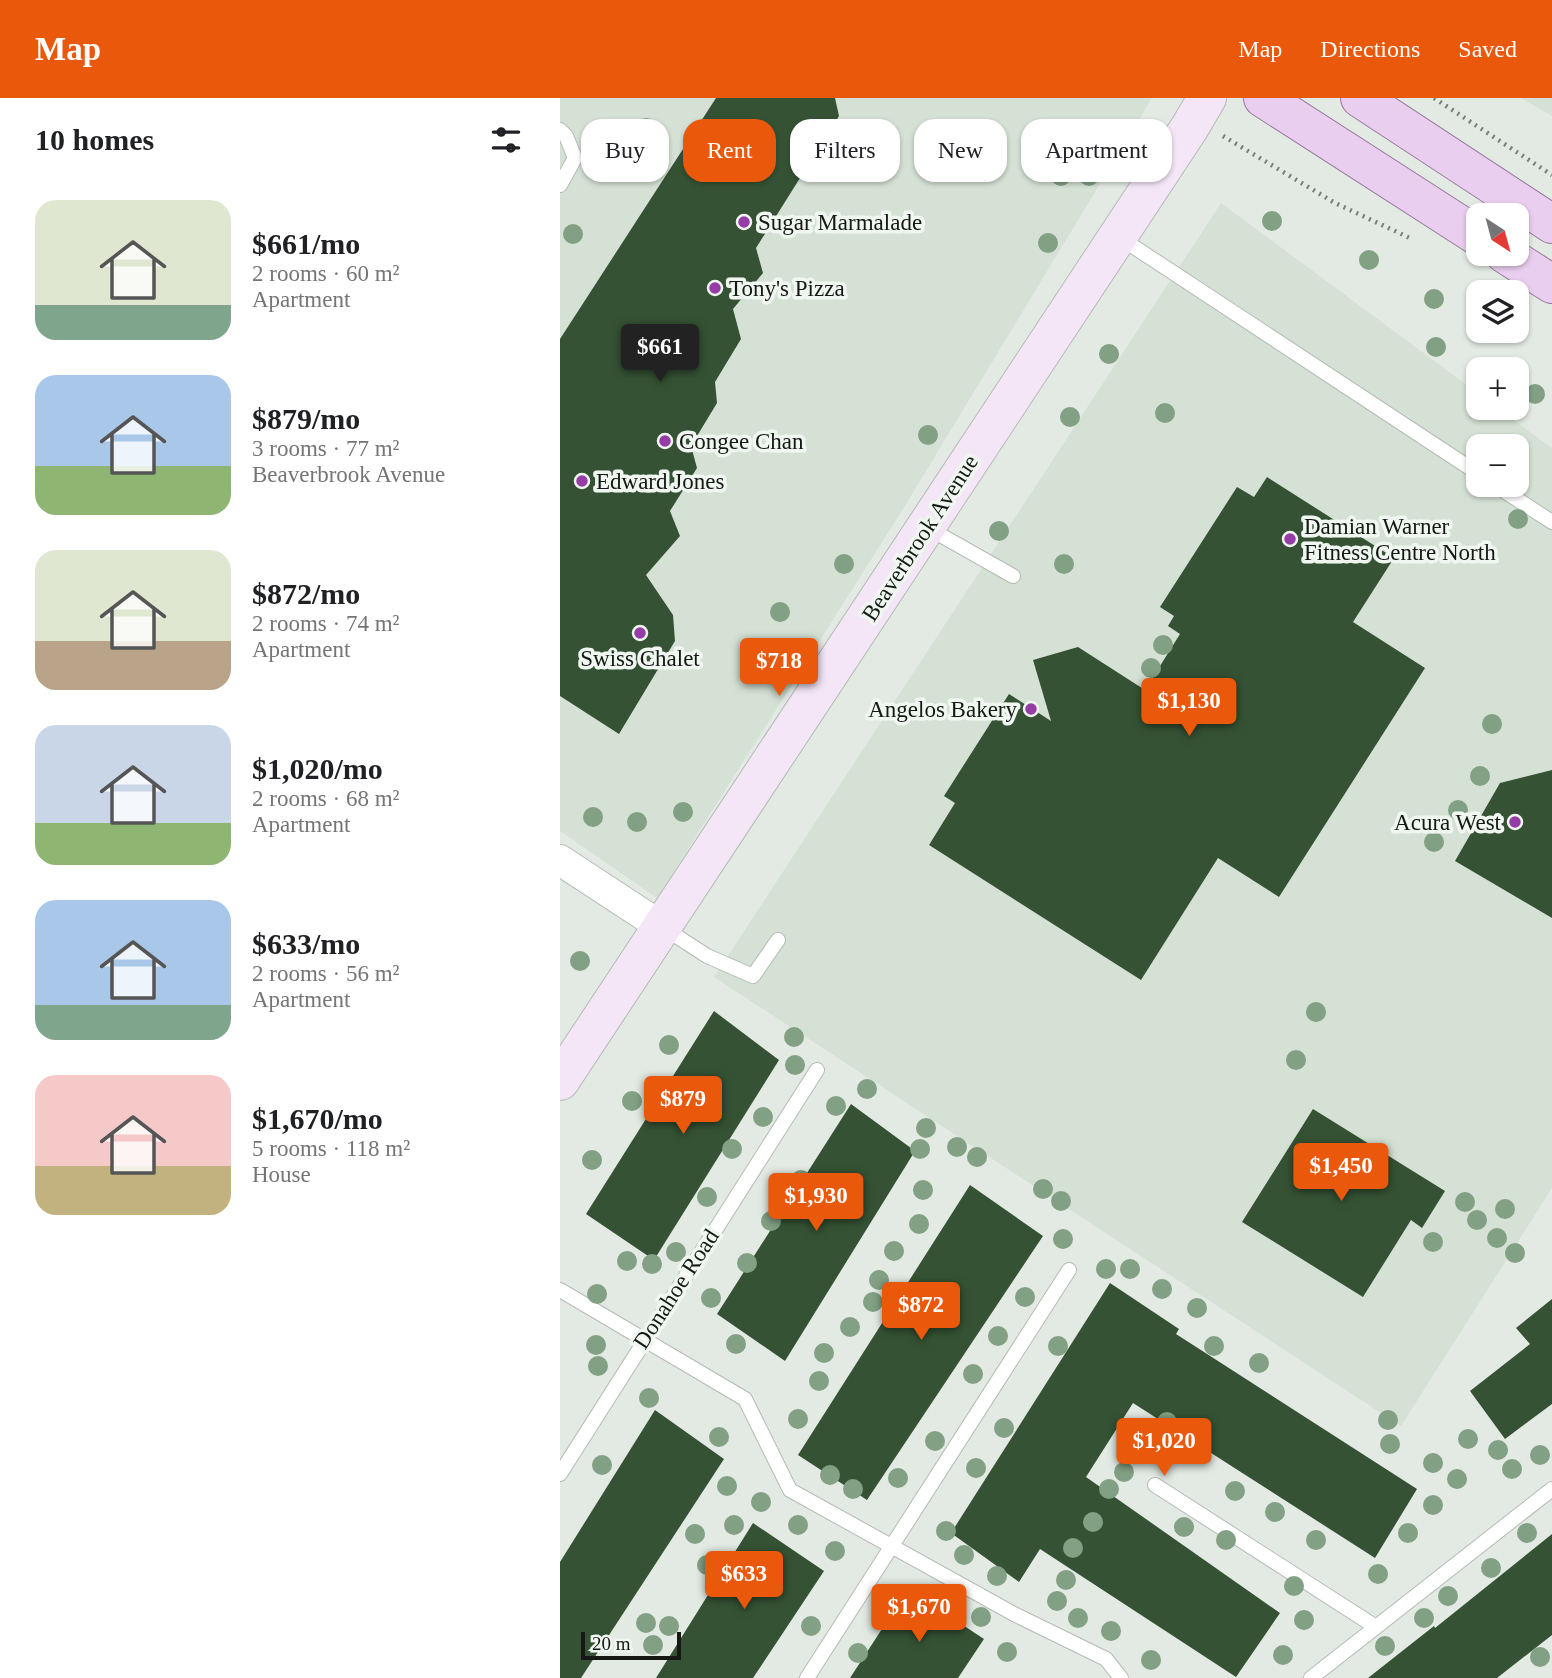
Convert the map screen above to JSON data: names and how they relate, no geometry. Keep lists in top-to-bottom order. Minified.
{"streets":{"street":["Beaverbrook Avenue"],"lane":["Donahoe Road"]},"places":["Sugar Marmalade","Tony's Pizza","Congee Chan","Edward Jones","Damian Warner Fitness Centre North","Swiss Chalet","Angelos Bakery","Acura West"],"scale_bar":"20 m","north":"bottom right","page":{"header":"Map","nav":["Map","Directions","Saved"],"heading":"10 homes","chip":["Buy","Rent","Filters","New","Apartment"],"list":[{"name":"$661/mo","note":"2 rooms · 60 m² · Apartment"},{"name":"$879/mo","note":"3 rooms · 77 m² · Beaverbrook Avenue"},{"name":"$872/mo","note":"2 rooms · 74 m² · Apartment"},{"name":"$1,020/mo","note":"2 rooms · 68 m² · Apartment"},{"name":"$633/mo","note":"2 rooms · 56 m² · Apartment"},{"name":"$1,670/mo","note":"5 rooms · 118 m² · House"}],"map_buttons":["+","−"],"price":["$661","$718","$1,130","$879","$1,450","$1,930","$872","$1,020","$633","$1,670"],"scale":"20 m"}}
